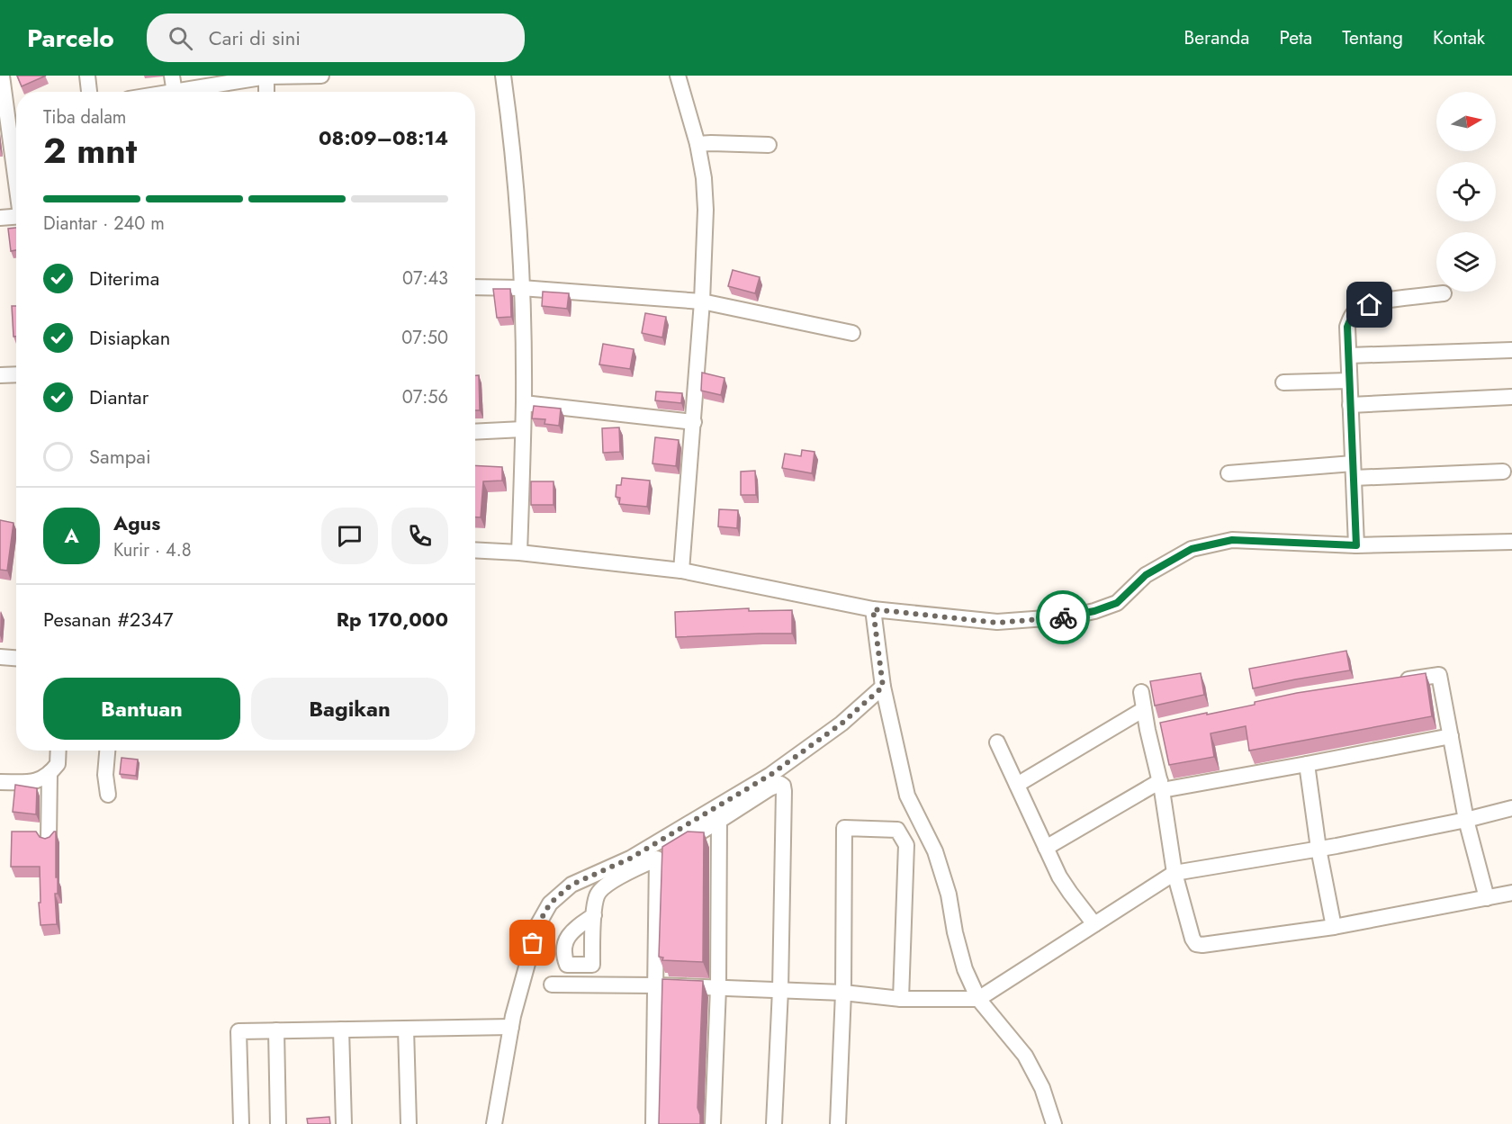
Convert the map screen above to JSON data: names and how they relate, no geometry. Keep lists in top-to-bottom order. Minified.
{"north":"right","page":{"header":"Parcelo","search":"Cari di sini","nav":["Beranda","Peta","Tentang","Kontak"],"heading":["2 mnt","Tiba dalam","08:09–08:14"],"panel":["Agus","Kurir · 4.8","Pesanan #2347","Rp 170,000"],"bar":"Diantar · 240 m","list":[["Diterima","07:43"],["Disiapkan","07:50"],["Diantar","07:56"],"Sampai"],"round":"A","buttons":["Bantuan","Bagikan"]}}
